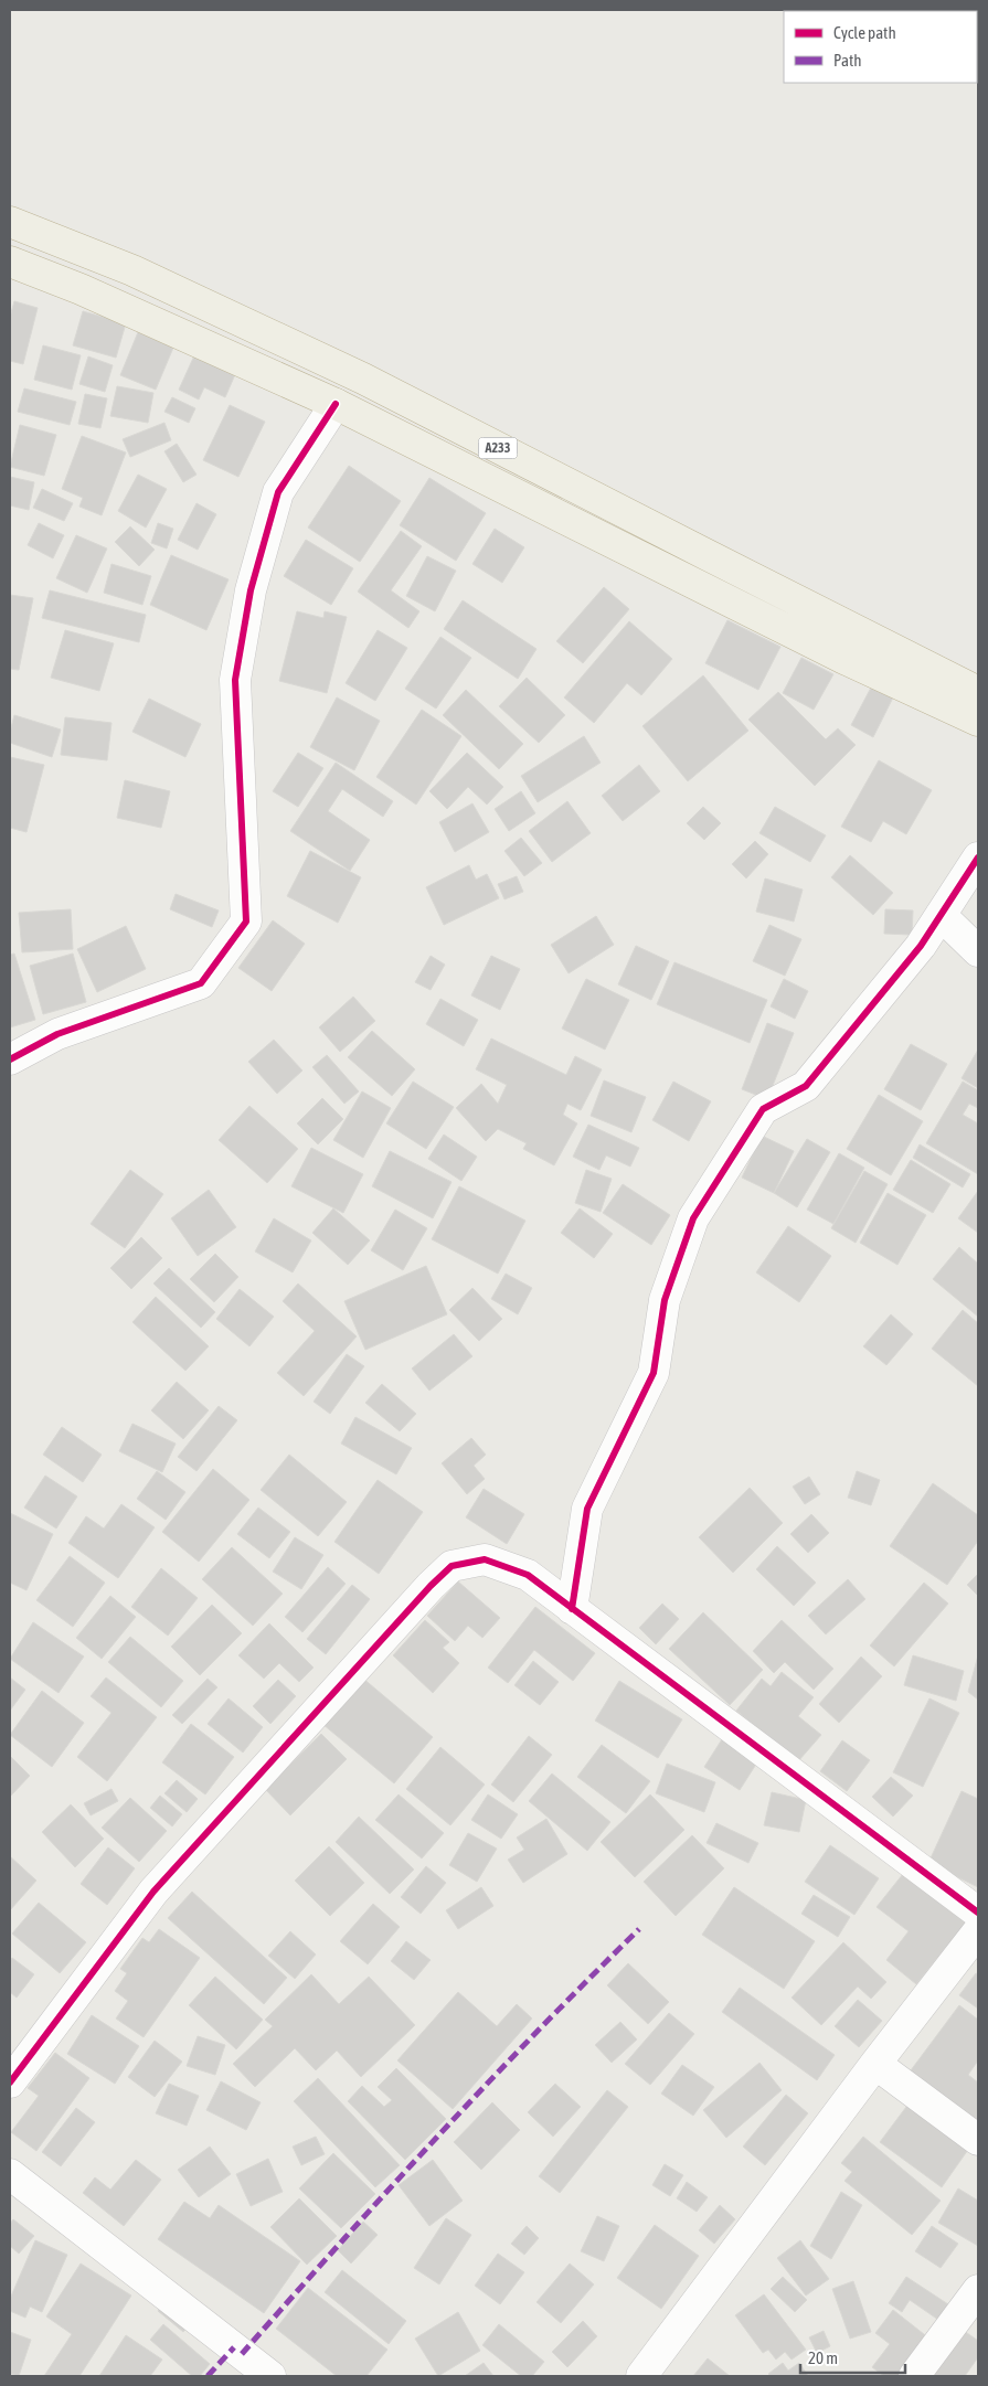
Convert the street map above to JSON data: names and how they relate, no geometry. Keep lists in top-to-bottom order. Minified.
{"streets":{"highway":["A233"]},"legend":["Cycle path","Path"],"scale_bar":"20 m"}
